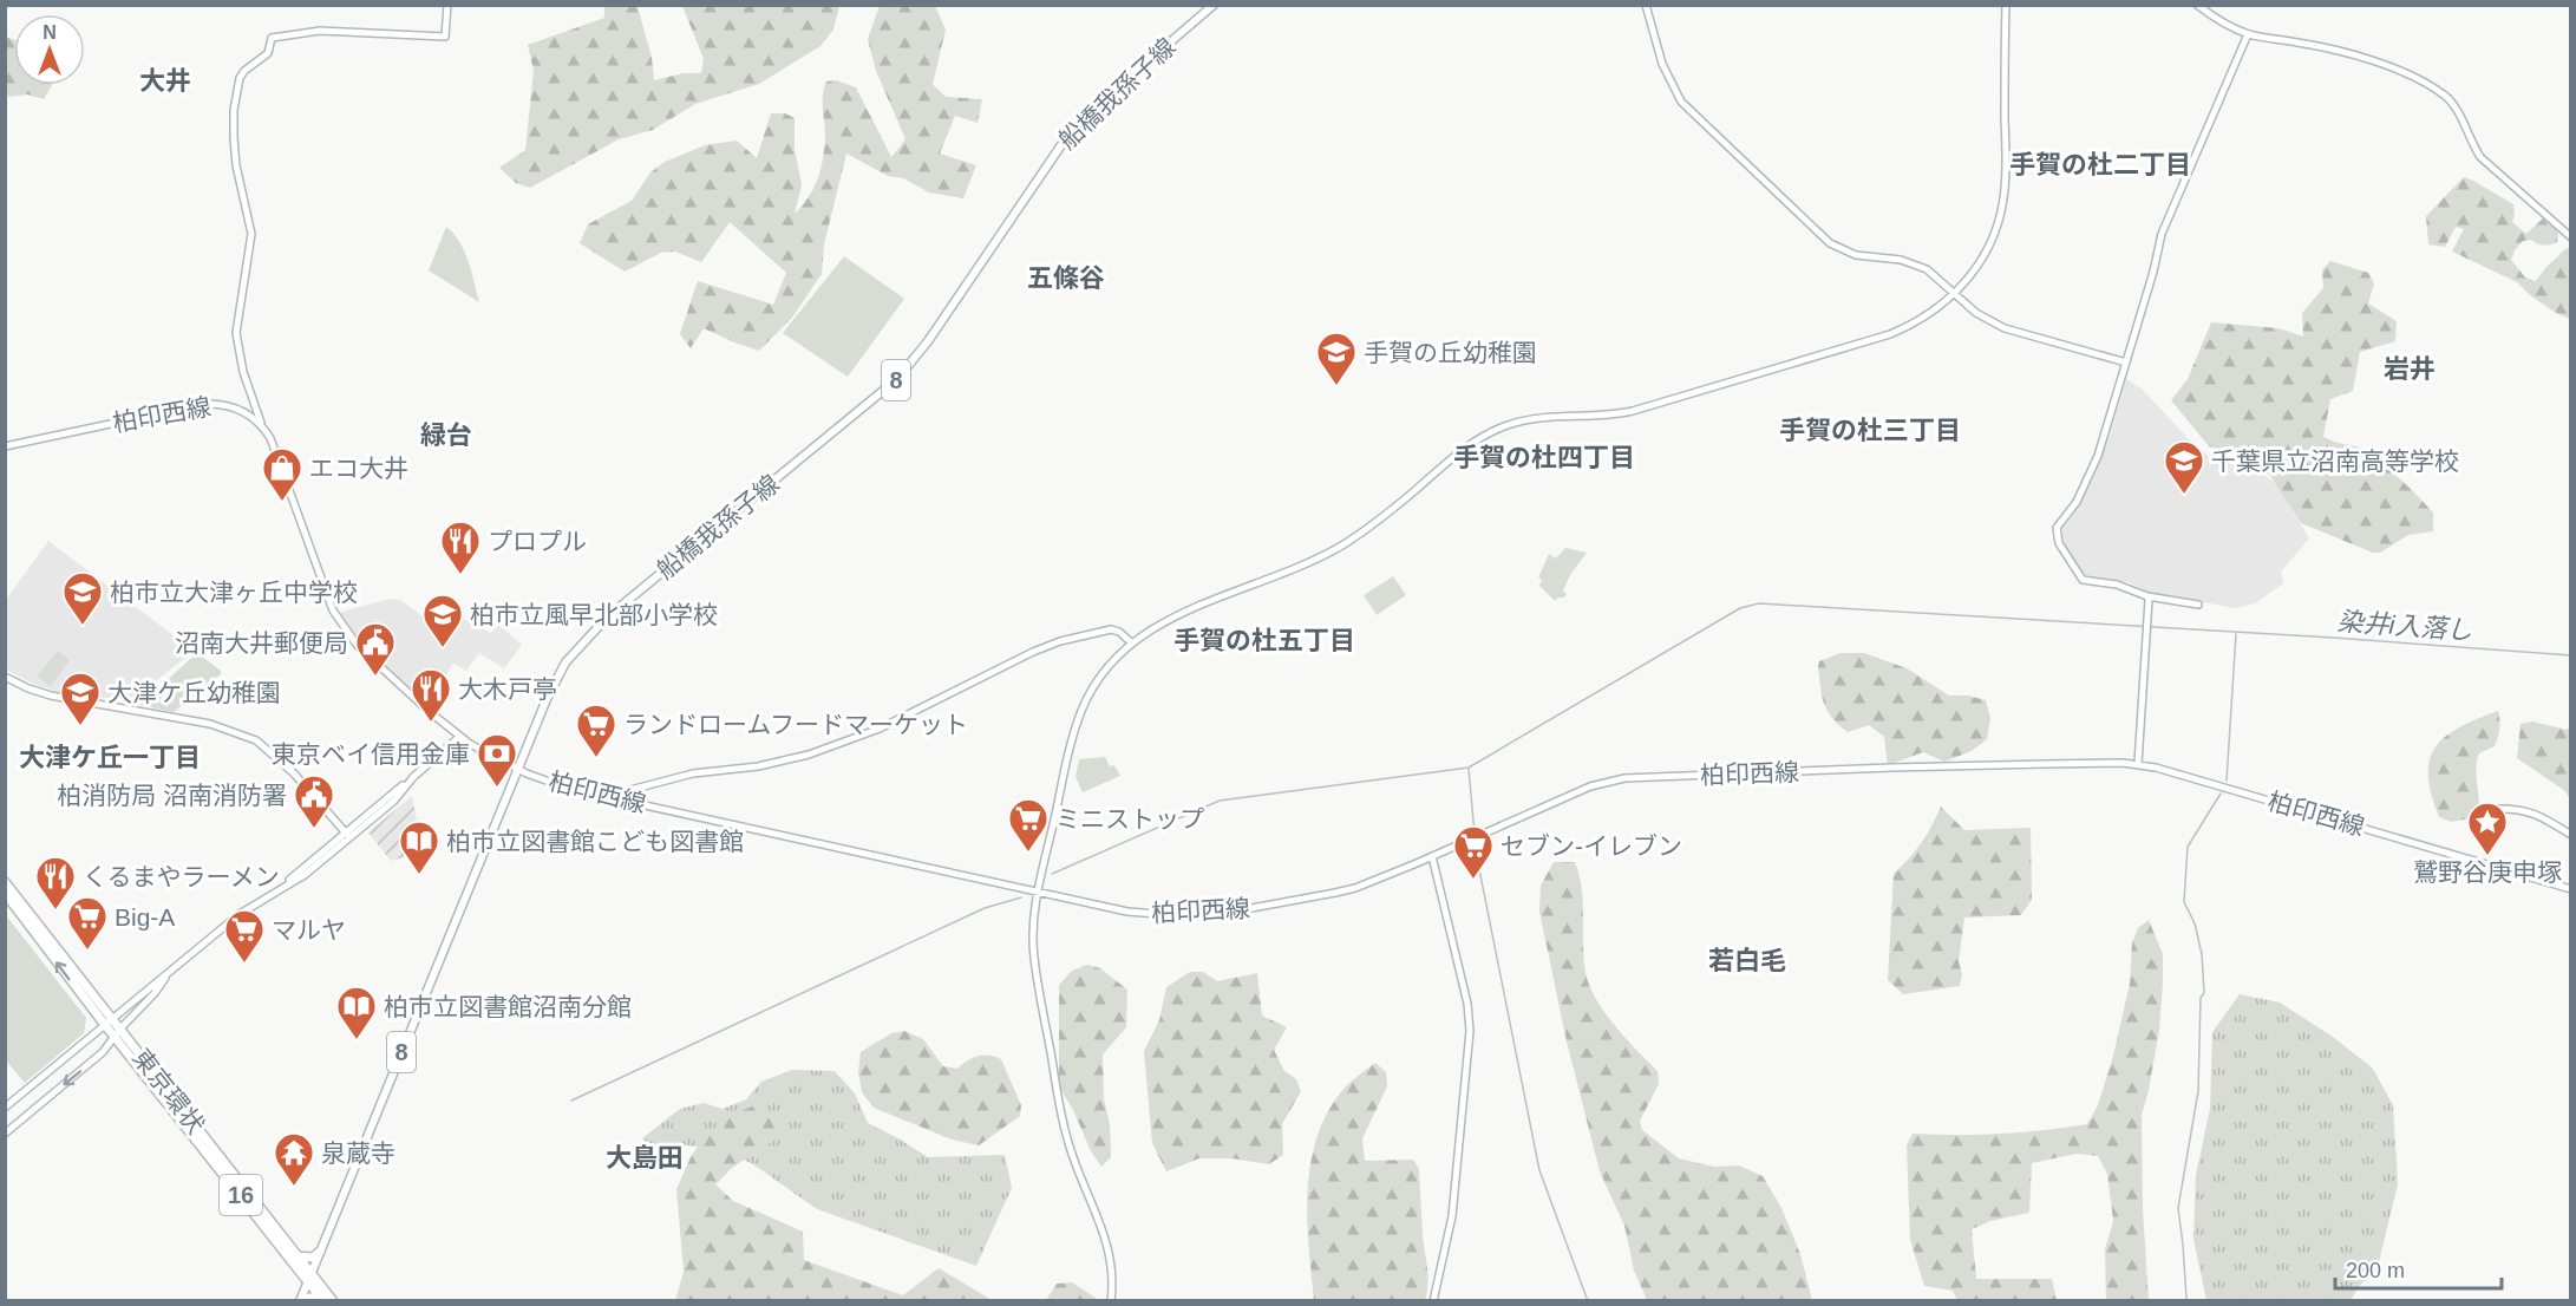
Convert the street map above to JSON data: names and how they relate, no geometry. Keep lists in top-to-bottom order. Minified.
{"streets":{"highway":["東京環状","16"],"main road":["船橋我孫子線","8"],"street":["柏印西線"]},"crossings":[["船橋我孫子線","柏印西線"],["船橋我孫子線","東京環状"]],"districts":["大井","手賀の杜二丁目","五條谷","岩井","手賀の杜三丁目","緑台","手賀の杜四丁目","手賀の杜五丁目","大津ケ丘一丁目","若白毛","大島田"],"water":["染井i入落し"],"places":{"school or university":["手賀の丘幼稚園","千葉県立沼南高等学校","柏市立大津ヶ丘中学校","柏市立風早北部小学校","大津ケ丘幼稚園"],"shop":["エコ大井"],"restaurant":["プロプル","大木戸亭","くるまやラーメン"],"public building":["沼南大井郵便局","柏消防局 沼南消防署"],"supermarket":["ランドロームフードマーケット","ミニストップ","セブン-イレブン","Big-A","マルヤ"],"bank":["東京ベイ信用金庫"],"place":["鷲野谷庚申塚"],"library":["柏市立図書館こども図書館","柏市立図書館沼南分館"],"temple":["泉蔵寺"]},"scale_bar":"200 m","north":"top"}
